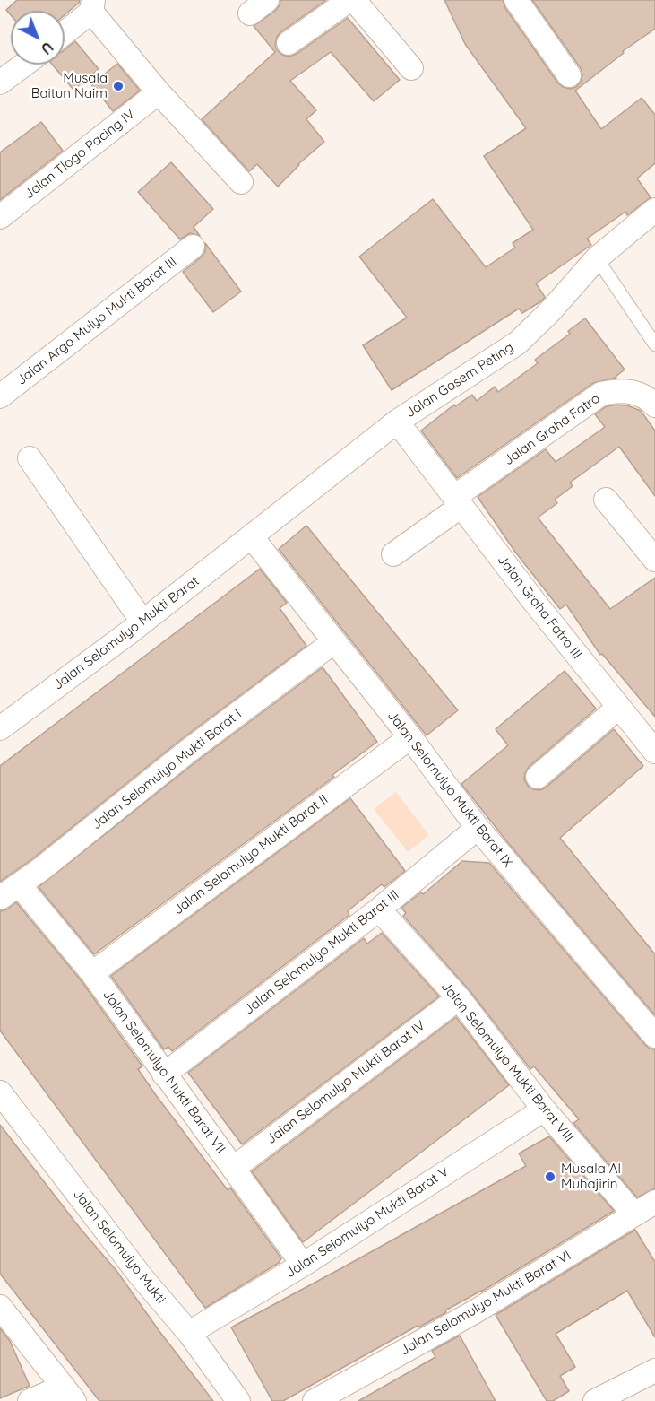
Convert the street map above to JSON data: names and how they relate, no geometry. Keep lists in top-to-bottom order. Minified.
{"streets":{"street":["Jalan Tlogo Pacing IV","Jalan Argo Mulyo Mukti Barat III","Jalan Gasem Peting","Jalan Graha Fatro","Jalan Graha Fatro III","Jalan Selomulyo Mukti Barat","Jalan Selomulyo Mukti Barat I","Jalan Selomulyo Mukti Barat IX","Jalan Selomulyo Mukti Barat II","Jalan Selomulyo Mukti Barat III","Jalan Selomulyo Mukti Barat VIII","Jalan Selomulyo Mukti Barat VII","Jalan Selomulyo Mukti Barat IV","Jalan Selomulyo Mukti Barat V","Jalan Selomulyo Mukti","Jalan Selomulyo Mukti Barat VI"]},"crossings":[["Jalan Gasem Peting","Jalan Graha Fatro III"],["Jalan Gasem Peting","Jalan Selomulyo Mukti Barat"],["Jalan Gasem Peting","Jalan Selomulyo Mukti Barat IX"],["Jalan Graha Fatro","Jalan Graha Fatro III"],["Jalan Selomulyo Mukti Barat","Jalan Selomulyo Mukti Barat IX"],["Jalan Selomulyo Mukti Barat I","Jalan Selomulyo Mukti Barat IX"],["Jalan Selomulyo Mukti Barat I","Jalan Selomulyo Mukti Barat VII"],["Jalan Selomulyo Mukti Barat IX","Jalan Selomulyo Mukti Barat II"],["Jalan Selomulyo Mukti Barat IX","Jalan Selomulyo Mukti Barat III"],["Jalan Selomulyo Mukti Barat II","Jalan Selomulyo Mukti Barat VII"],["Jalan Selomulyo Mukti Barat III","Jalan Selomulyo Mukti Barat VIII"],["Jalan Selomulyo Mukti Barat III","Jalan Selomulyo Mukti Barat VII"],["Jalan Selomulyo Mukti Barat VIII","Jalan Selomulyo Mukti Barat IV"],["Jalan Selomulyo Mukti Barat VIII","Jalan Selomulyo Mukti Barat V"],["Jalan Selomulyo Mukti Barat VIII","Jalan Selomulyo Mukti Barat VI"],["Jalan Selomulyo Mukti Barat VII","Jalan Selomulyo Mukti Barat IV"],["Jalan Selomulyo Mukti Barat VII","Jalan Selomulyo Mukti Barat V"],["Jalan Selomulyo Mukti Barat V","Jalan Selomulyo Mukti"]],"places":["Musala Baitun Naim","Musala Al Muhajirin"],"north":"bottom right"}
